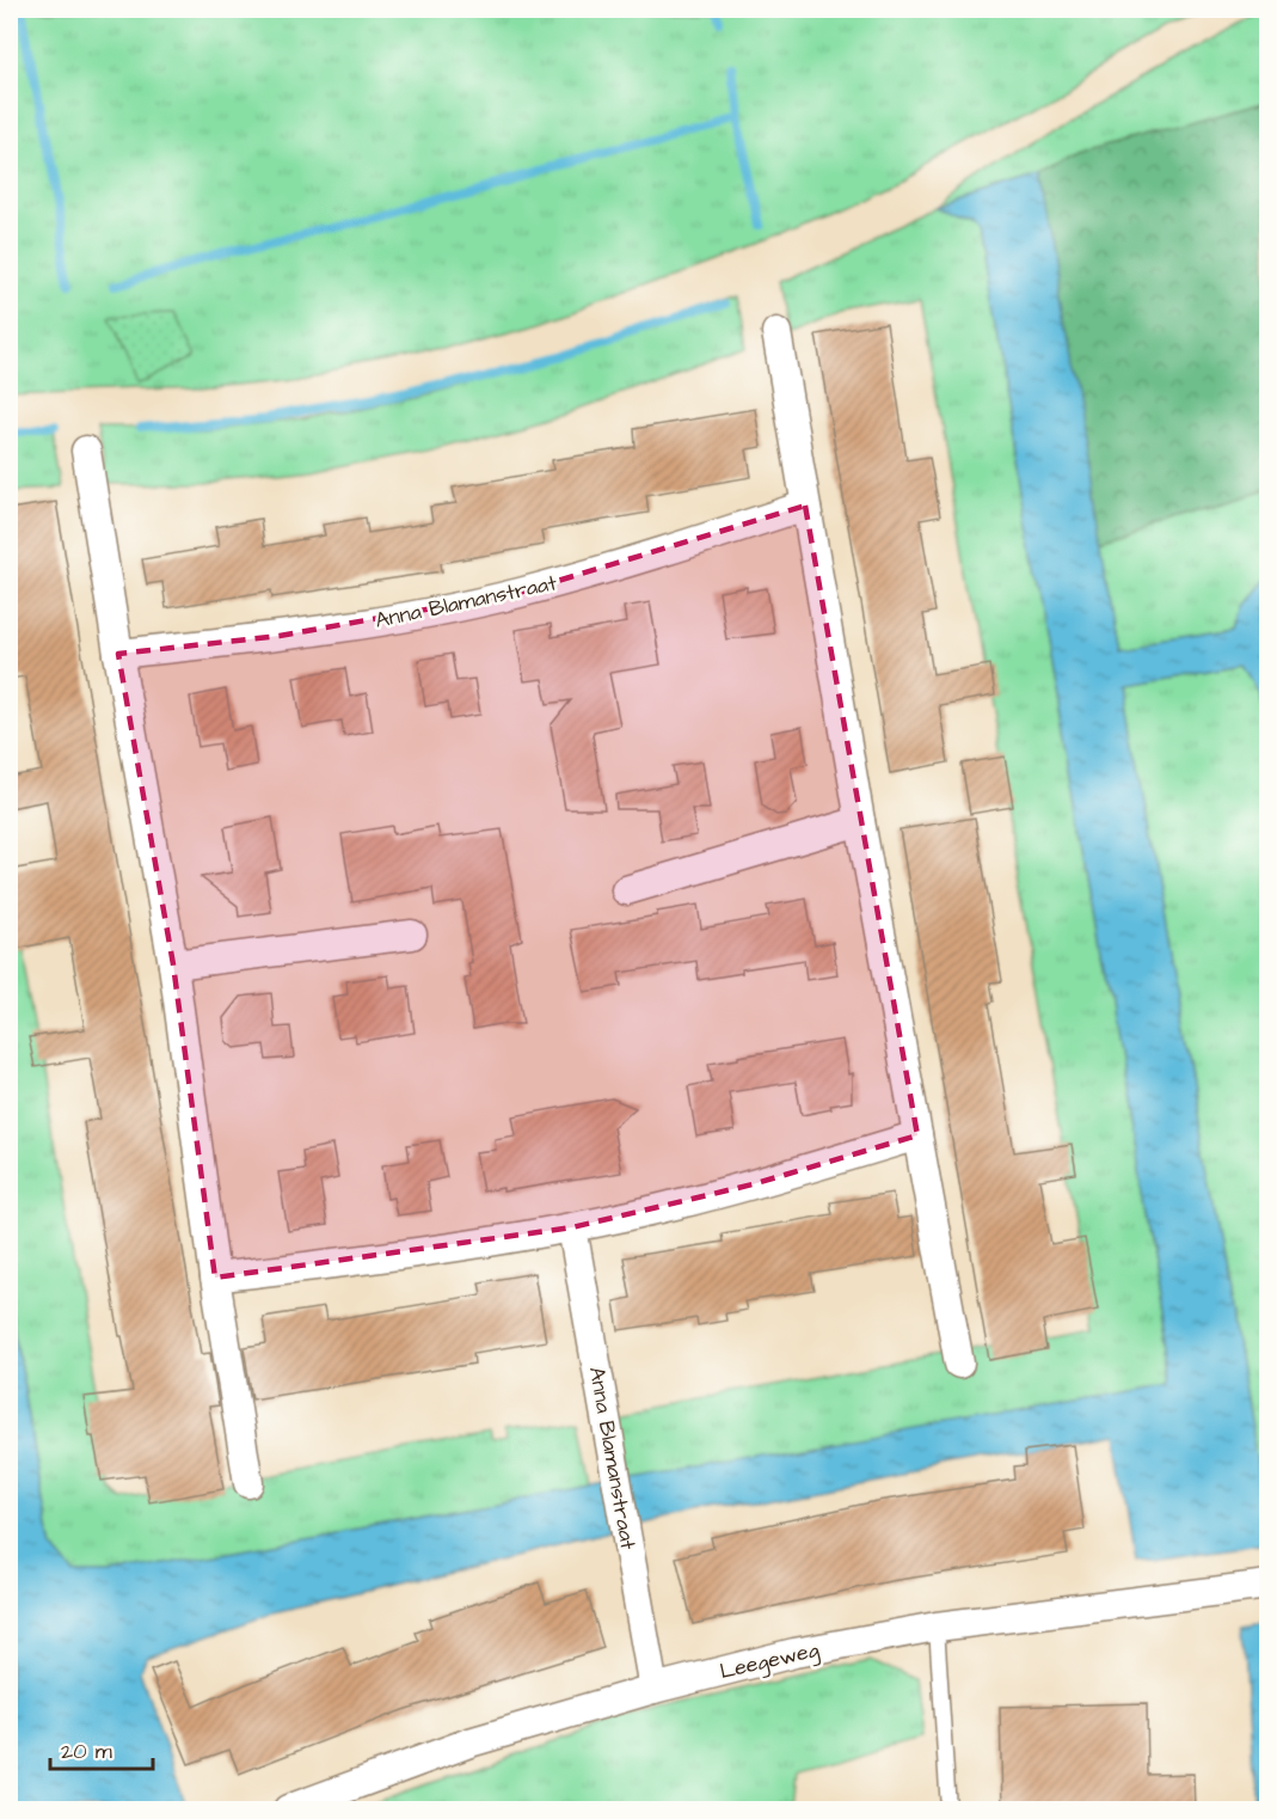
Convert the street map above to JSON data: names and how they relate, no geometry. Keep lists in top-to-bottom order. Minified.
{"streets":{"street":["Anna Blamanstraat","Leegeweg"]},"crossings":[["Anna Blamanstraat","Leegeweg"]],"scale_bar":"20 m"}
